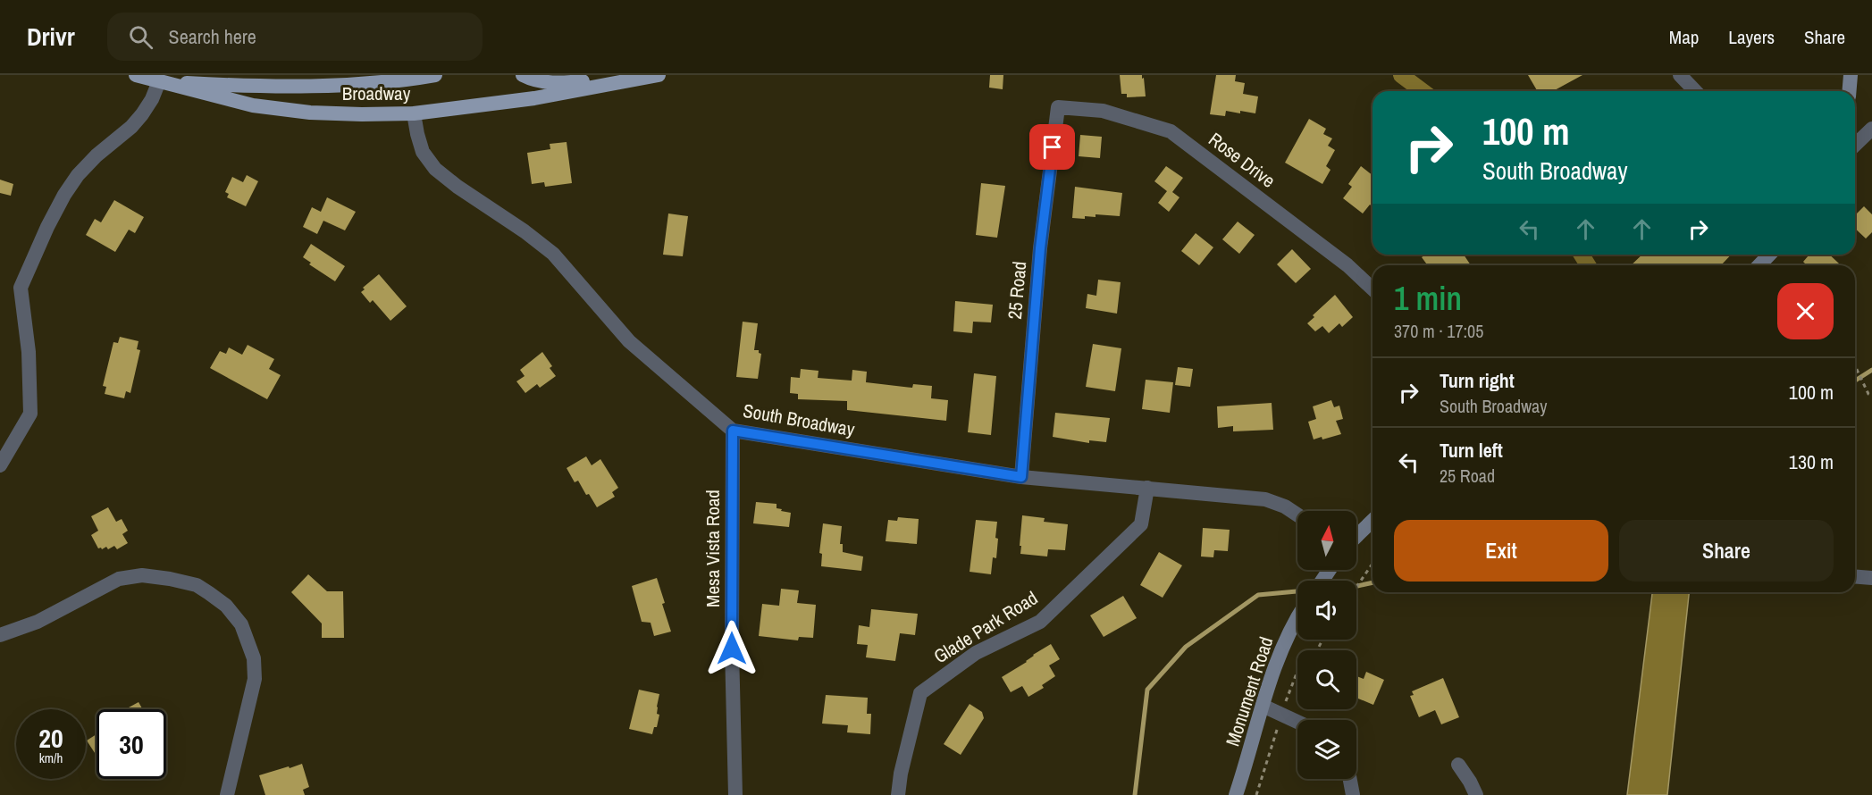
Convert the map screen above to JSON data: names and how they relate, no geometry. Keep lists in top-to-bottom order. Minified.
{"streets":{"main road":["Broadway","Monument Road"],"street":["Rose Drive","25 Road","South Broadway","Mesa Vista Road","Glade Park Road"]},"crossings":[["Broadway","South Broadway"],["Rose Drive","25 Road"],["25 Road","South Broadway"],["South Broadway","Mesa Vista Road"],["South Broadway","Glade Park Road"]],"north":"top","page":{"header":"Drivr","search":"Search here","nav":["Map","Layers","Share"],"turn":["100 m","South Broadway"],"heading":["1 min","370 m · 17:05"],"list":[{"name":"Turn right","note":"South Broadway","value":"100 m"},{"name":"Turn left","note":"25 Road","value":"130 m"}],"buttons":["Exit","Share"],"speed":"20 km/h","limit":"30"}}
